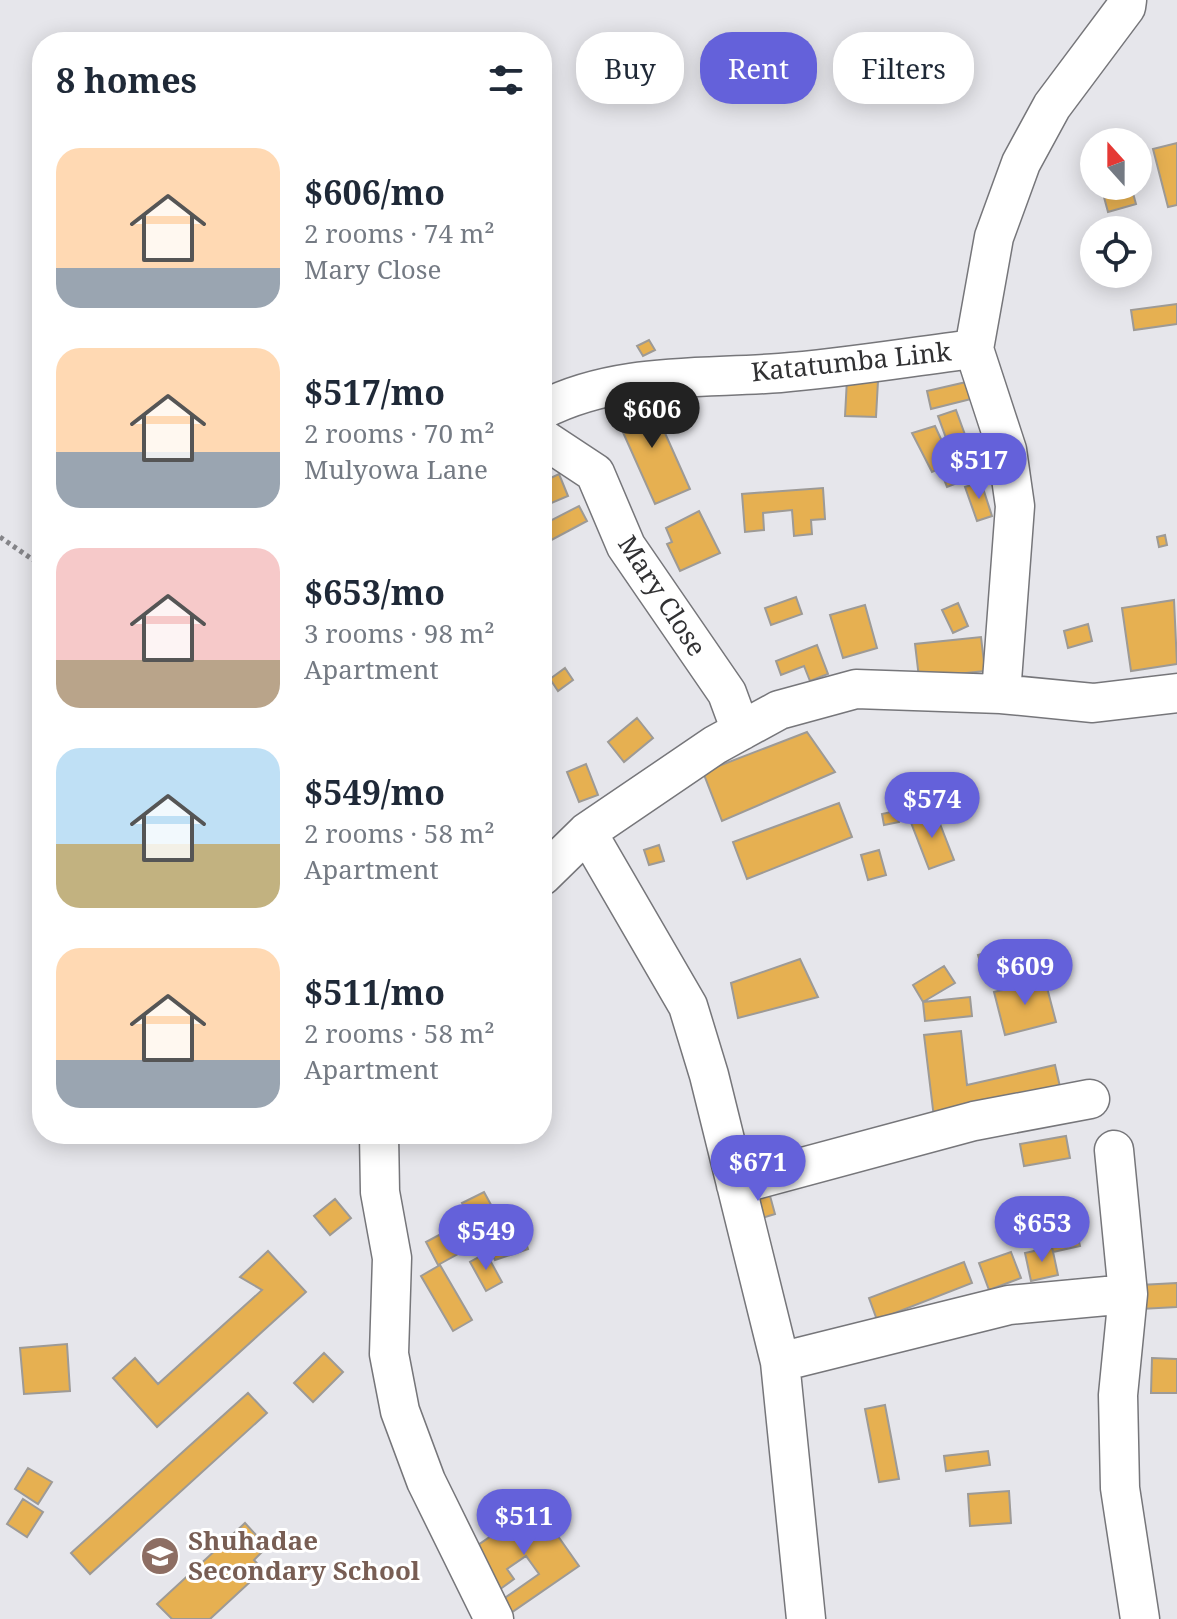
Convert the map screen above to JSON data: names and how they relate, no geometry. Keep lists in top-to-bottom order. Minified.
{"streets":{"street":["Katatumba Link","Mary Close"]},"places":{"school or university":["Shuhadae Secondary School"]},"north":"top","page":{"chip":["Buy","Rent","Filters"],"heading":"8 homes","list":[{"name":"$606/mo","note":"2 rooms · 74 m² · Mary Close"},{"name":"$517/mo","note":"2 rooms · 70 m² · Mulyowa Lane"},{"name":"$653/mo","note":"3 rooms · 98 m² · Apartment"},{"name":"$549/mo","note":"2 rooms · 58 m² · Apartment"},{"name":"$511/mo","note":"2 rooms · 58 m² · Apartment"}],"price":["$606","$517","$574","$609","$671","$653","$549","$511"]}}
